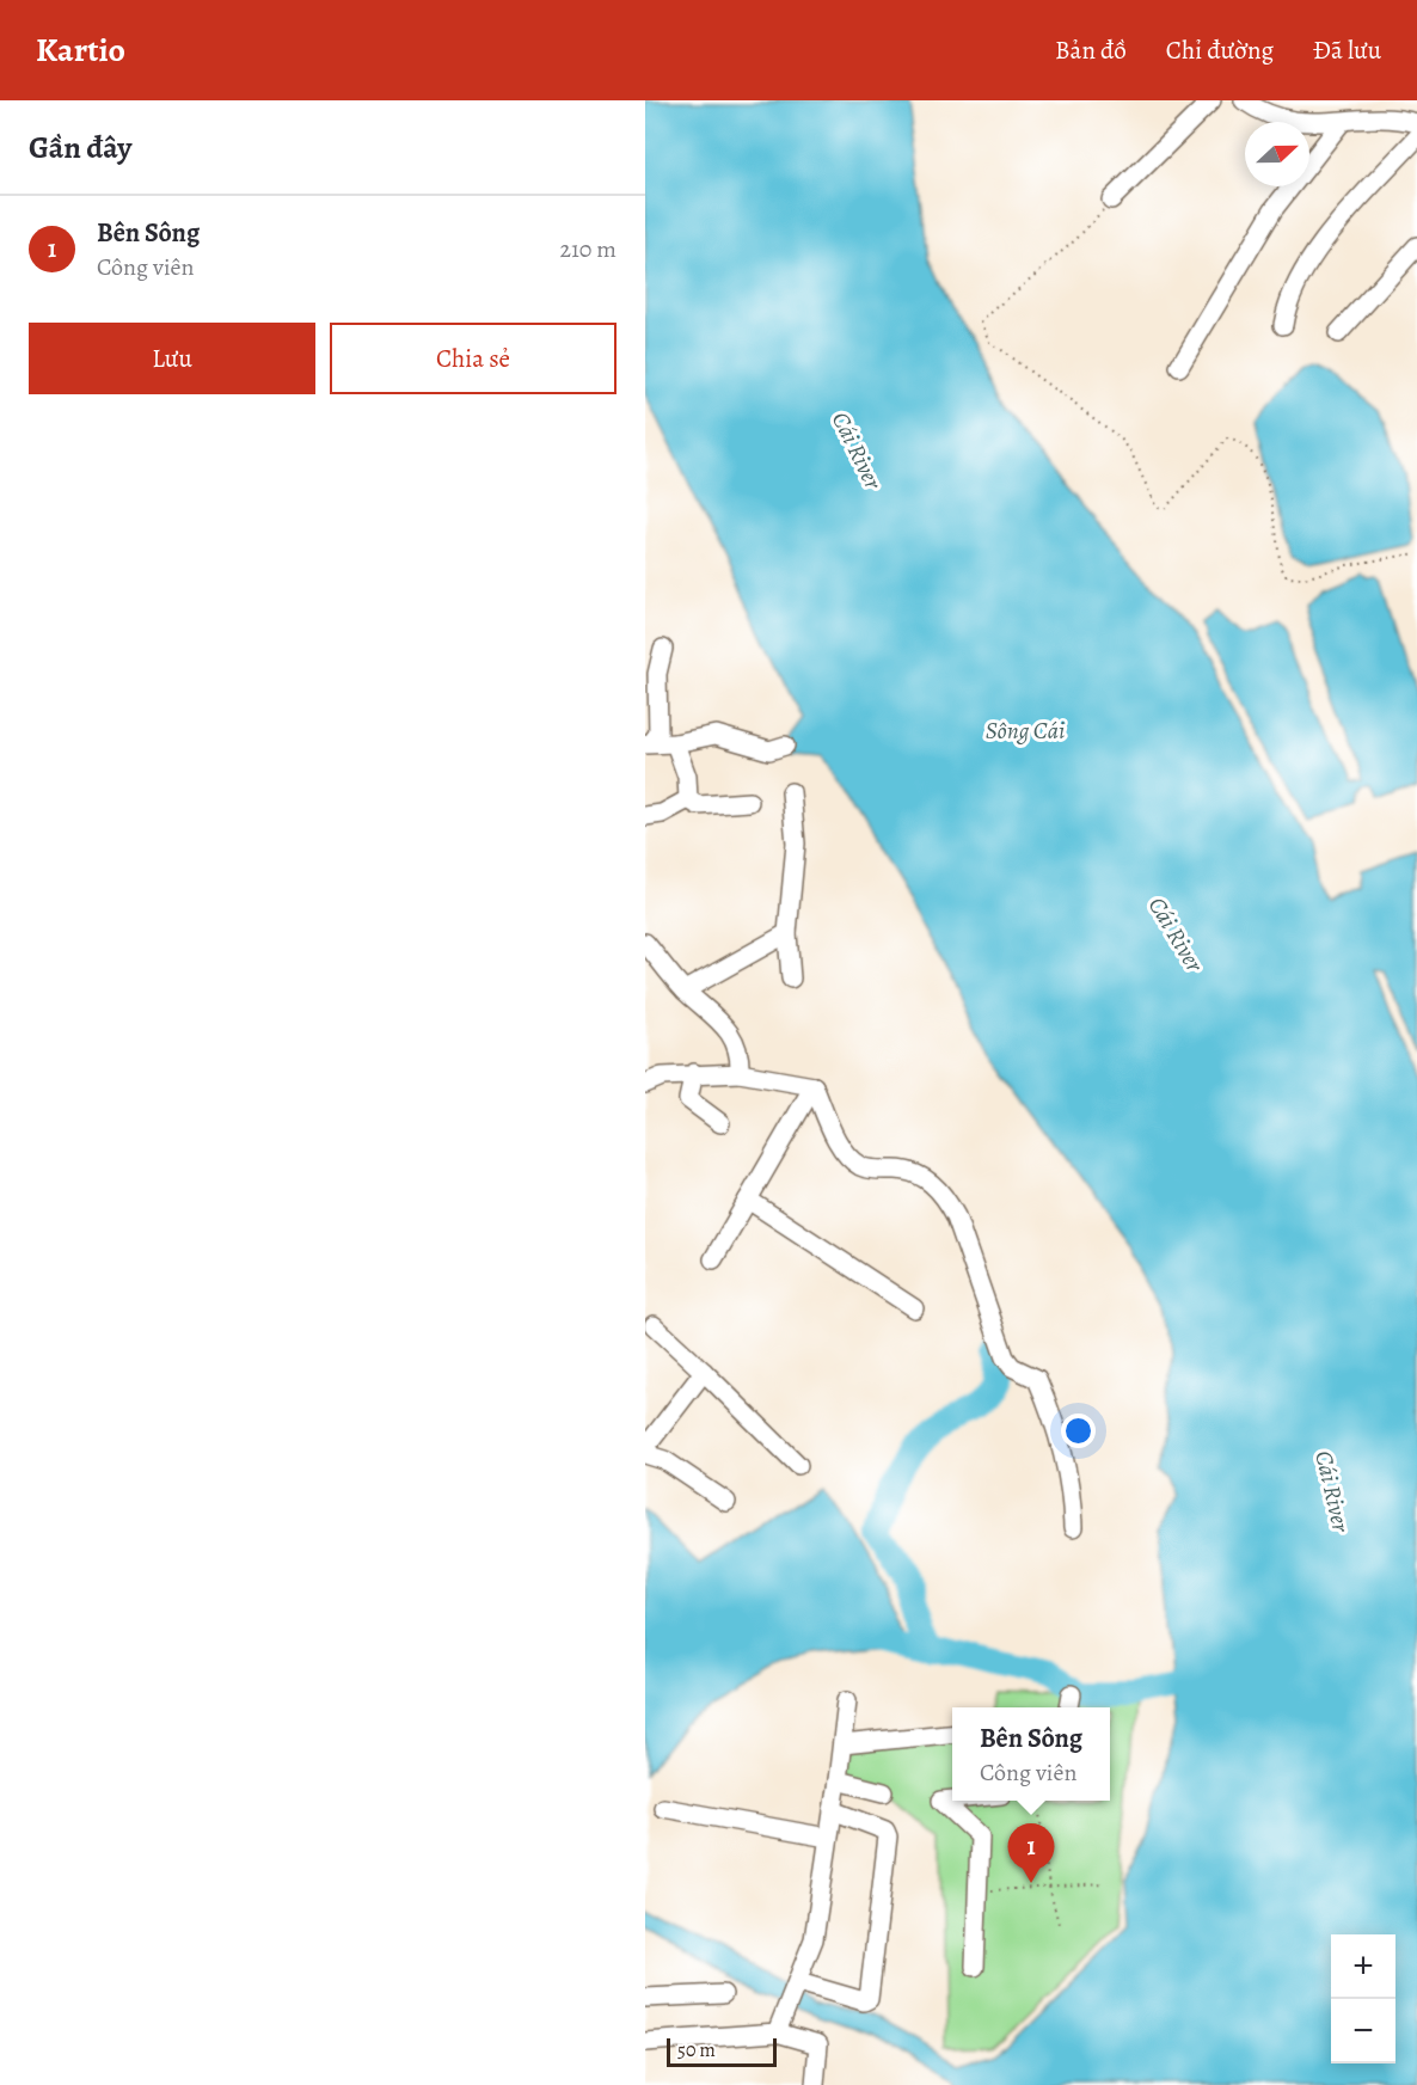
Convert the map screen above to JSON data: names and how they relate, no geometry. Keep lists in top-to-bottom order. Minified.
{"water":["Cái River","Sông Cái"],"scale_bar":"50 m","north":"right","page":{"header":"Kartio","nav":["Bản đồ","Chỉ đường","Đã lưu"],"heading":"Gần đây","list":[{"mark":"1","name":"Bên Sông","note":"Công viên","value":"210 m"}],"buttons":["Lưu","Chia sẻ"],"popup":["Bên Sông","Công viên"],"pins":"1","map_buttons":["+","−"],"scale":"50 m"}}
